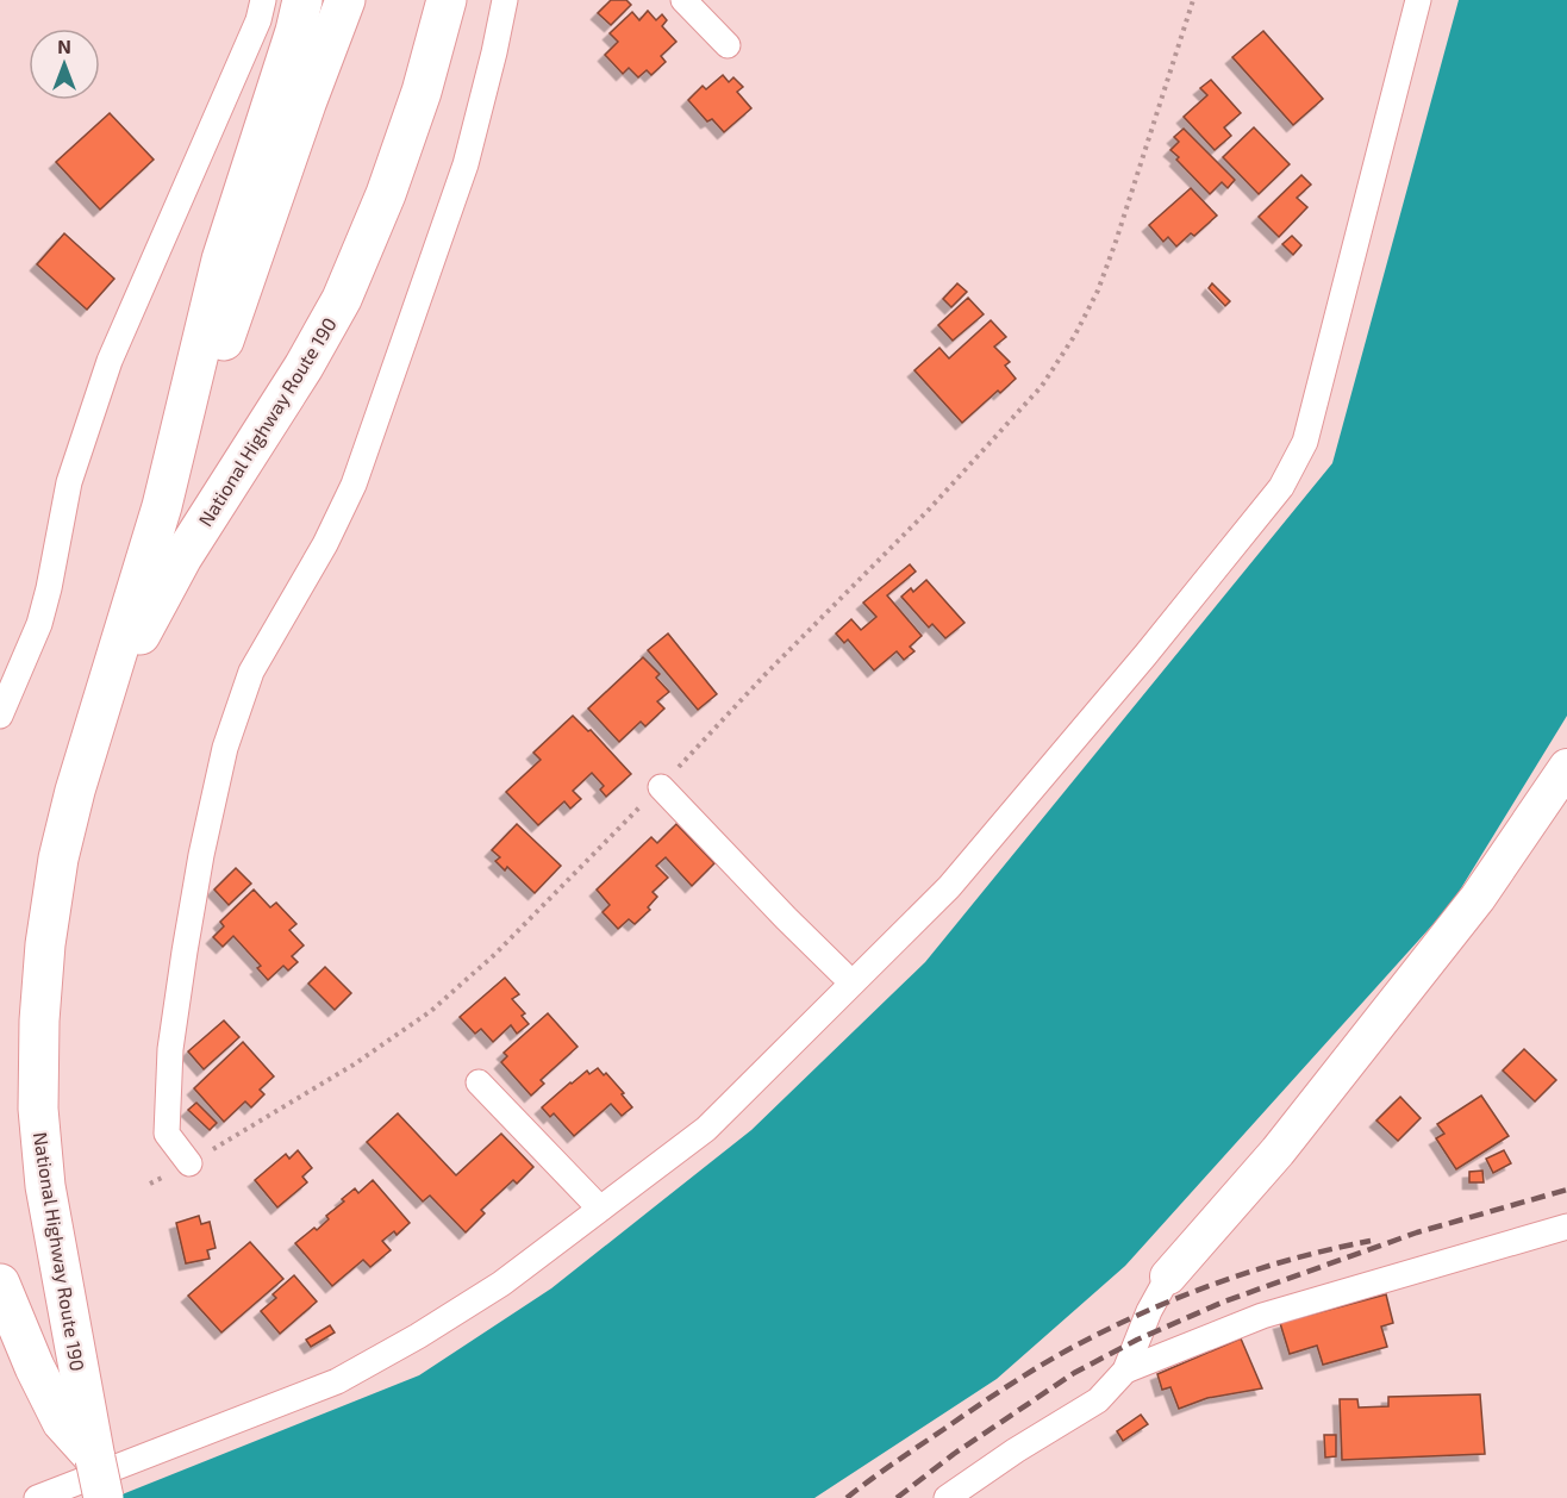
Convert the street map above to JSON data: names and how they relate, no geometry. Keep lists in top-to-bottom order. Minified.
{"streets":{"highway":["National Highway Route 190"]},"north":"top"}
